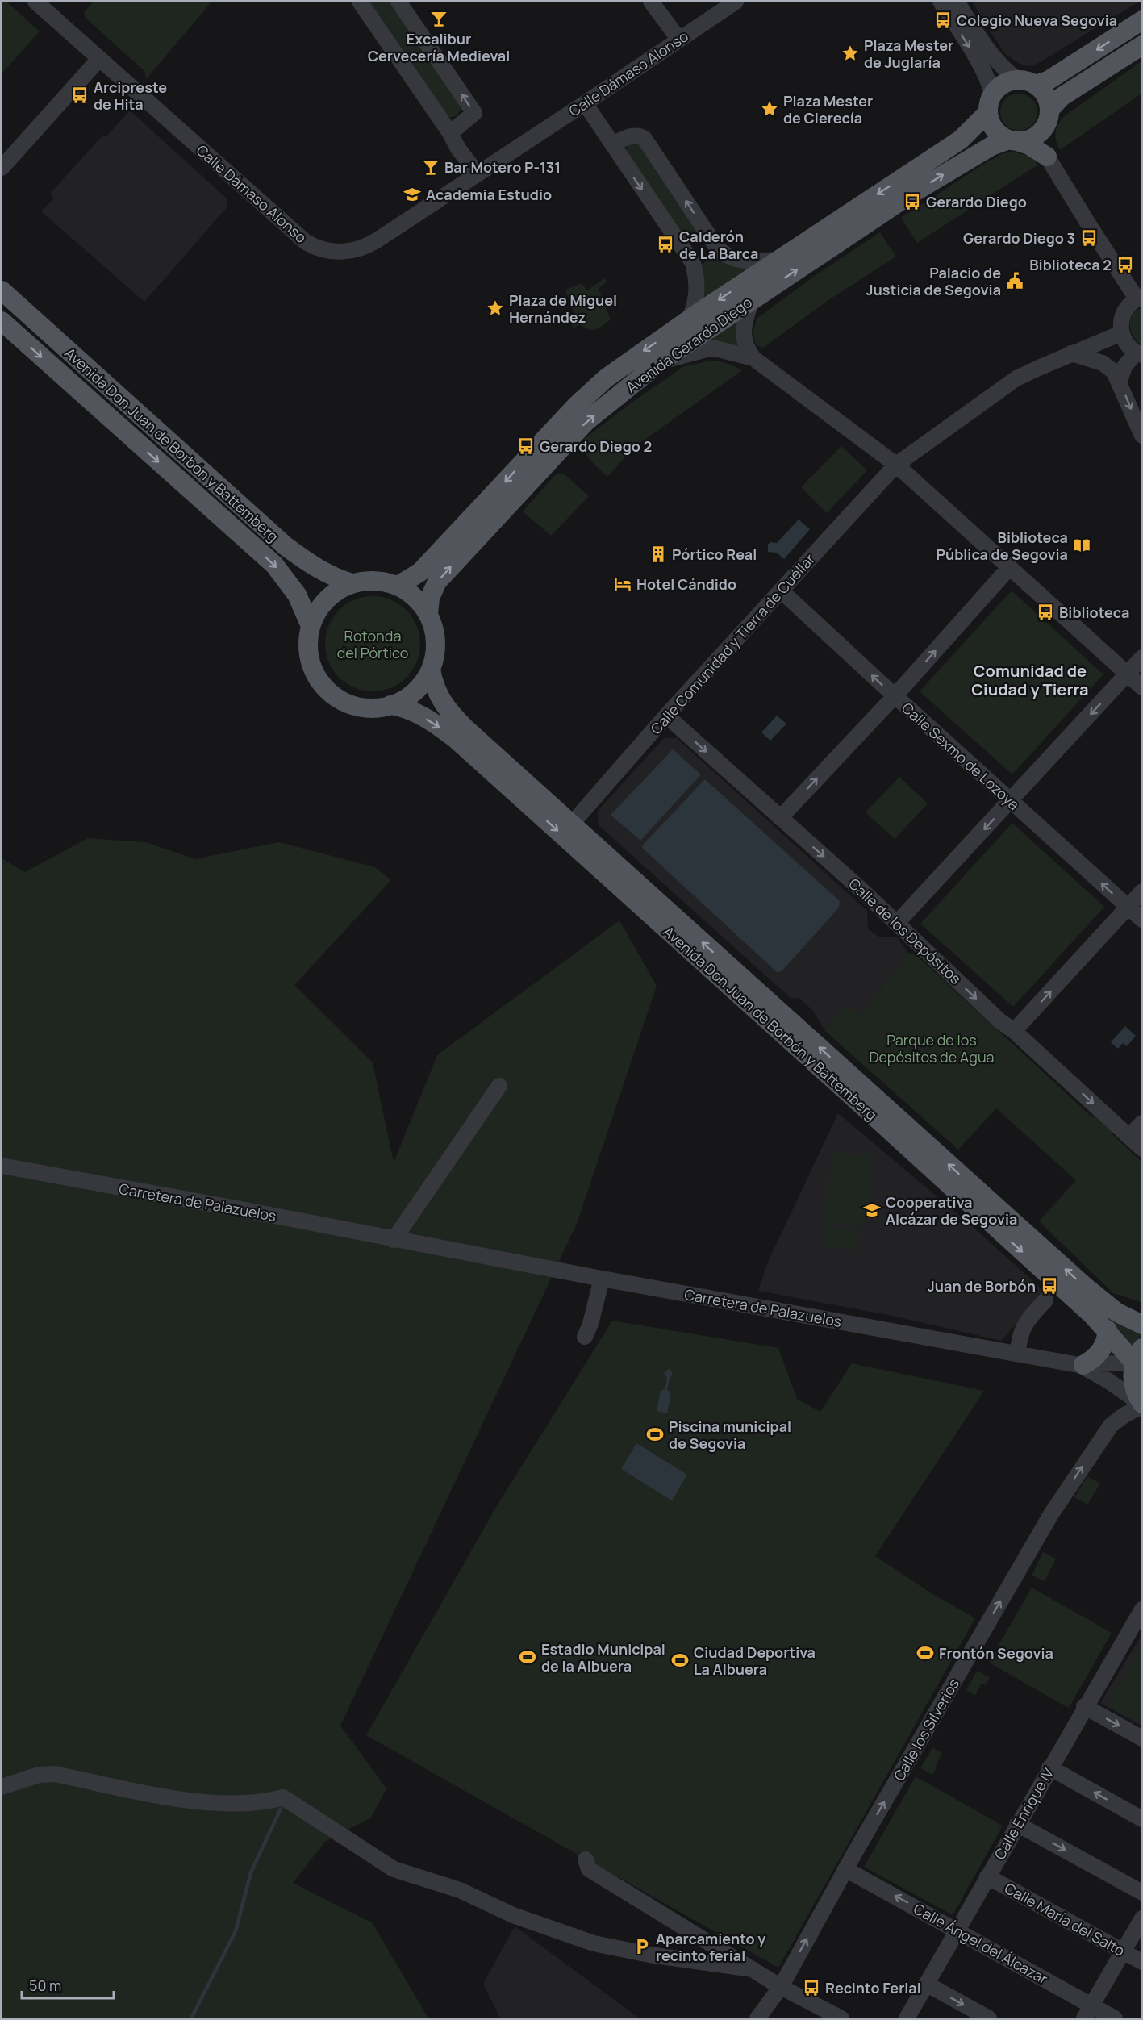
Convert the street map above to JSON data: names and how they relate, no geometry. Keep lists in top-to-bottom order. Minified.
{"streets":{"main road":["Avenida Gerardo Diego","Avenida Don Juan de Borbón y Battemberg"],"street":["Calle Dámaso Alonso","Calle Comunidad y Tierra de Cuéllar","Calle Sexmo de Lozoya","Calle de los Depósitos","Carretera de Palazuelos","Calle los Silverios","Calle Enrique IV","Calle María del Salto","Calle Ángel del Álcazar"]},"crossings":[["Avenida Gerardo Diego","Avenida Don Juan de Borbón y Battemberg"],["Avenida Don Juan de Borbón y Battemberg","Calle Comunidad y Tierra de Cuéllar"],["Avenida Don Juan de Borbón y Battemberg","Carretera de Palazuelos"],["Calle Comunidad y Tierra de Cuéllar","Calle Sexmo de Lozoya"],["Calle Comunidad y Tierra de Cuéllar","Calle de los Depósitos"],["Calle los Silverios","Calle Ángel del Álcazar"],["Calle Enrique IV","Calle María del Salto"],["Calle Enrique IV","Calle Ángel del Álcazar"]],"one_way":["Calle Sexmo de Lozoya","Calle de los Depósitos","Calle los Silverios"],"districts":["Comunidad de Ciudad y Tierra"],"parks":["Rotonda del Pórtico","Parque de los Depósitos de Agua"],"places":{"bar":["Excalibur Cervecería Medieval","Bar Motero P-131"],"bus stop":["Colegio Nueva Segovia","Arcipreste de Hita","Gerardo Diego","Gerardo Diego 3","Calderón de La Barca","Biblioteca 2","Gerardo Diego 2","Biblioteca","Juan de Borbón","Recinto Ferial"],"place":["Plaza Mester de Juglaría","Plaza Mester de Clerecía","Plaza de Miguel Hernández"],"school or university":["Academia Estudio","Cooperativa Alcázar de Segovia"],"public building":["Palacio de Justicia de Segovia"],"library":["Biblioteca Pública de Segovia"],"building":["Pórtico Real"],"hotel":["Hotel Cándido"],"sports":["Piscina municipal de Segovia","Frontón Segovia","Estadio Municipal de la Albuera","Ciudad Deportiva La Albuera"],"parking":["Aparcamiento y recinto ferial"]},"scale_bar":"50 m"}
